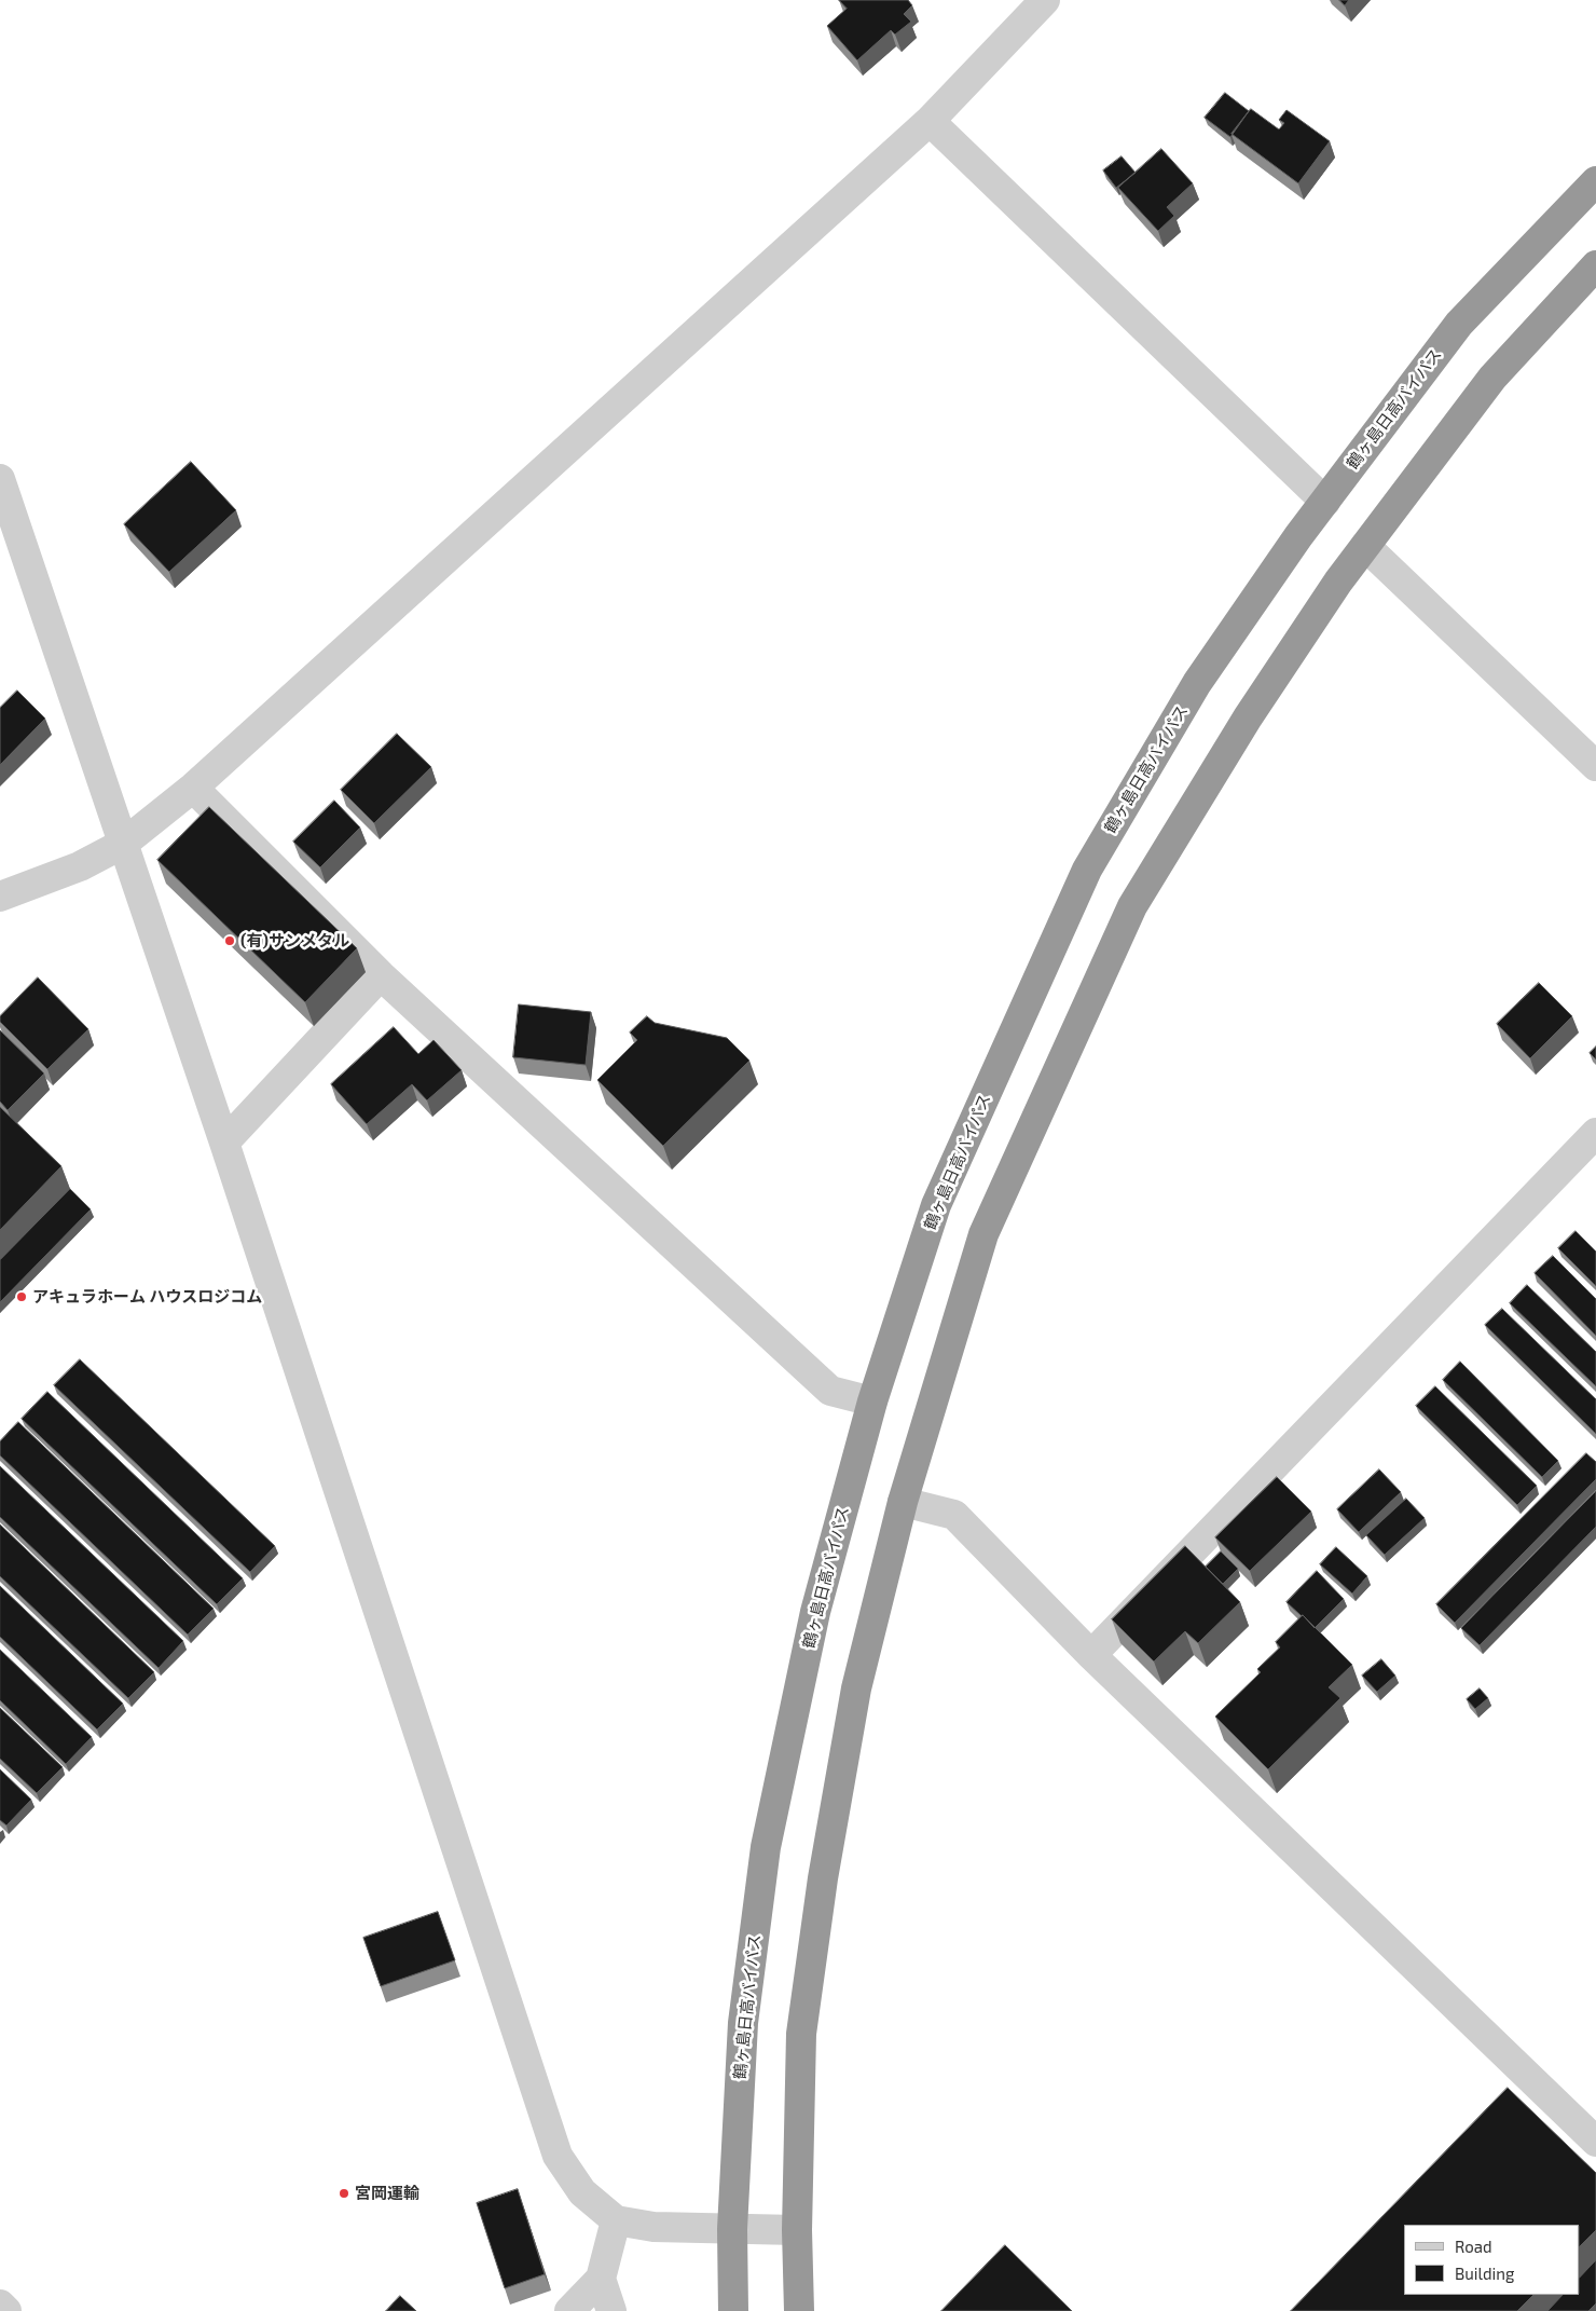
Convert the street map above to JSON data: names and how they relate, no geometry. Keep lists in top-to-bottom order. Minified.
{"streets":{"highway":["鶴ヶ島日高バイパス"]},"places":["(有)サンメタル","アキュラホーム ハウスロジコム","宮岡運輸"],"legend":["Road","Building"]}
